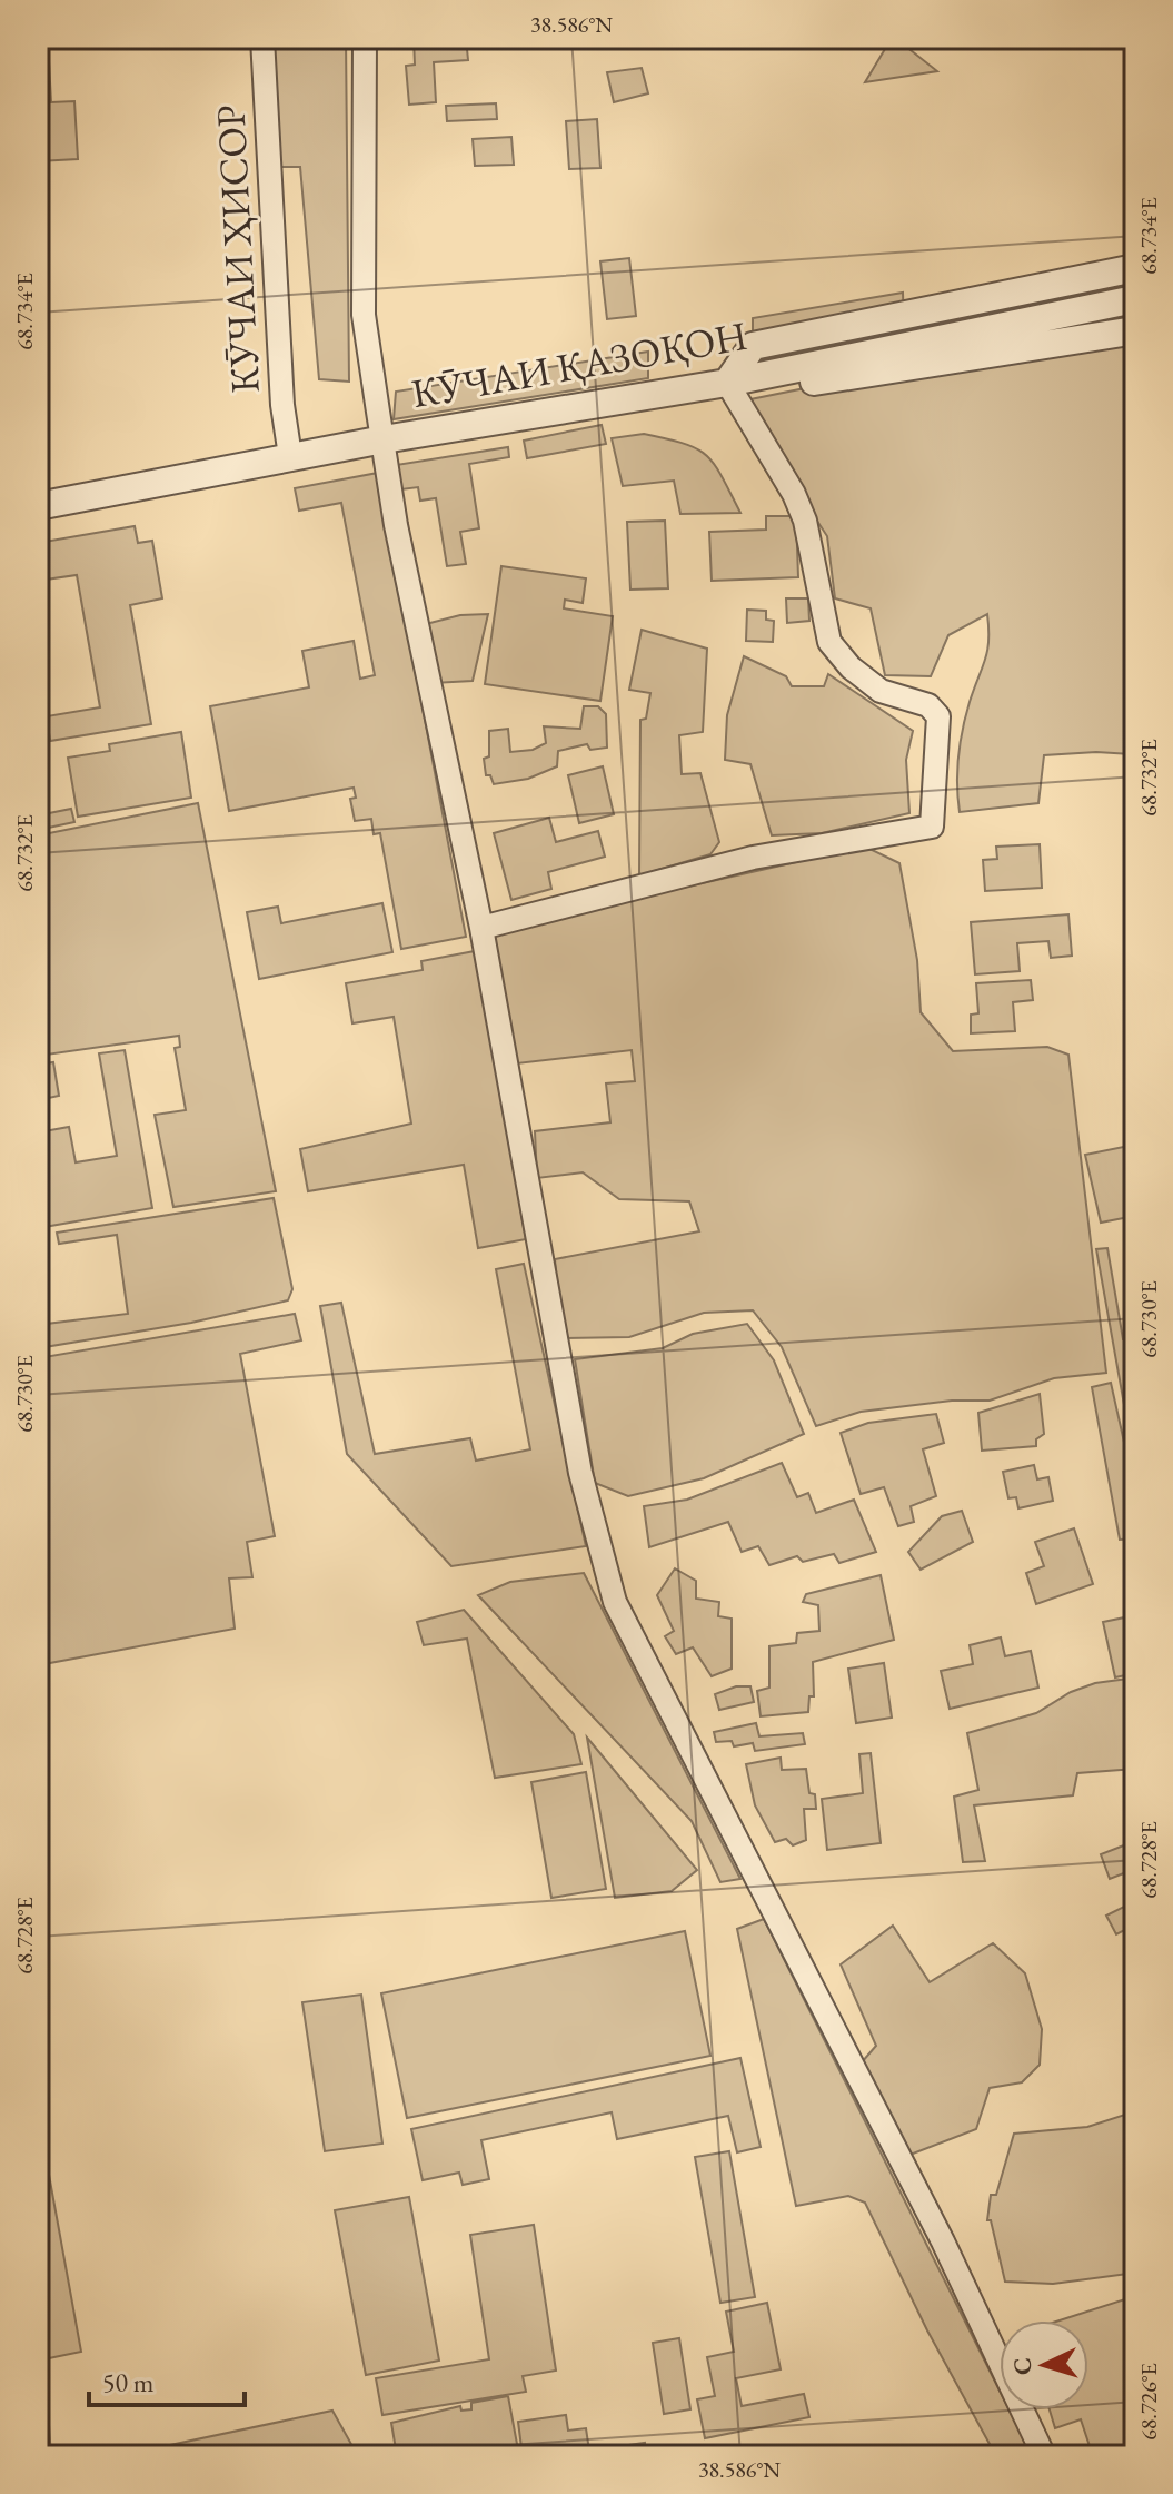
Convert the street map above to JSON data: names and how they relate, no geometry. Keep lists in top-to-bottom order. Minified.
{"streets":{"street":["КӮЧАИ ҲИСОР","КӮЧАИ ҚАЗОҚОН"]},"crossings":[["КӮЧАИ ҲИСОР","КӮЧАИ ҚАЗОҚОН"]],"scale_bar":"50 m","north":"left","coordinates":["38.586°N","68.734°E","68.732°E","68.730°E","68.728°E","68.726°E"]}
